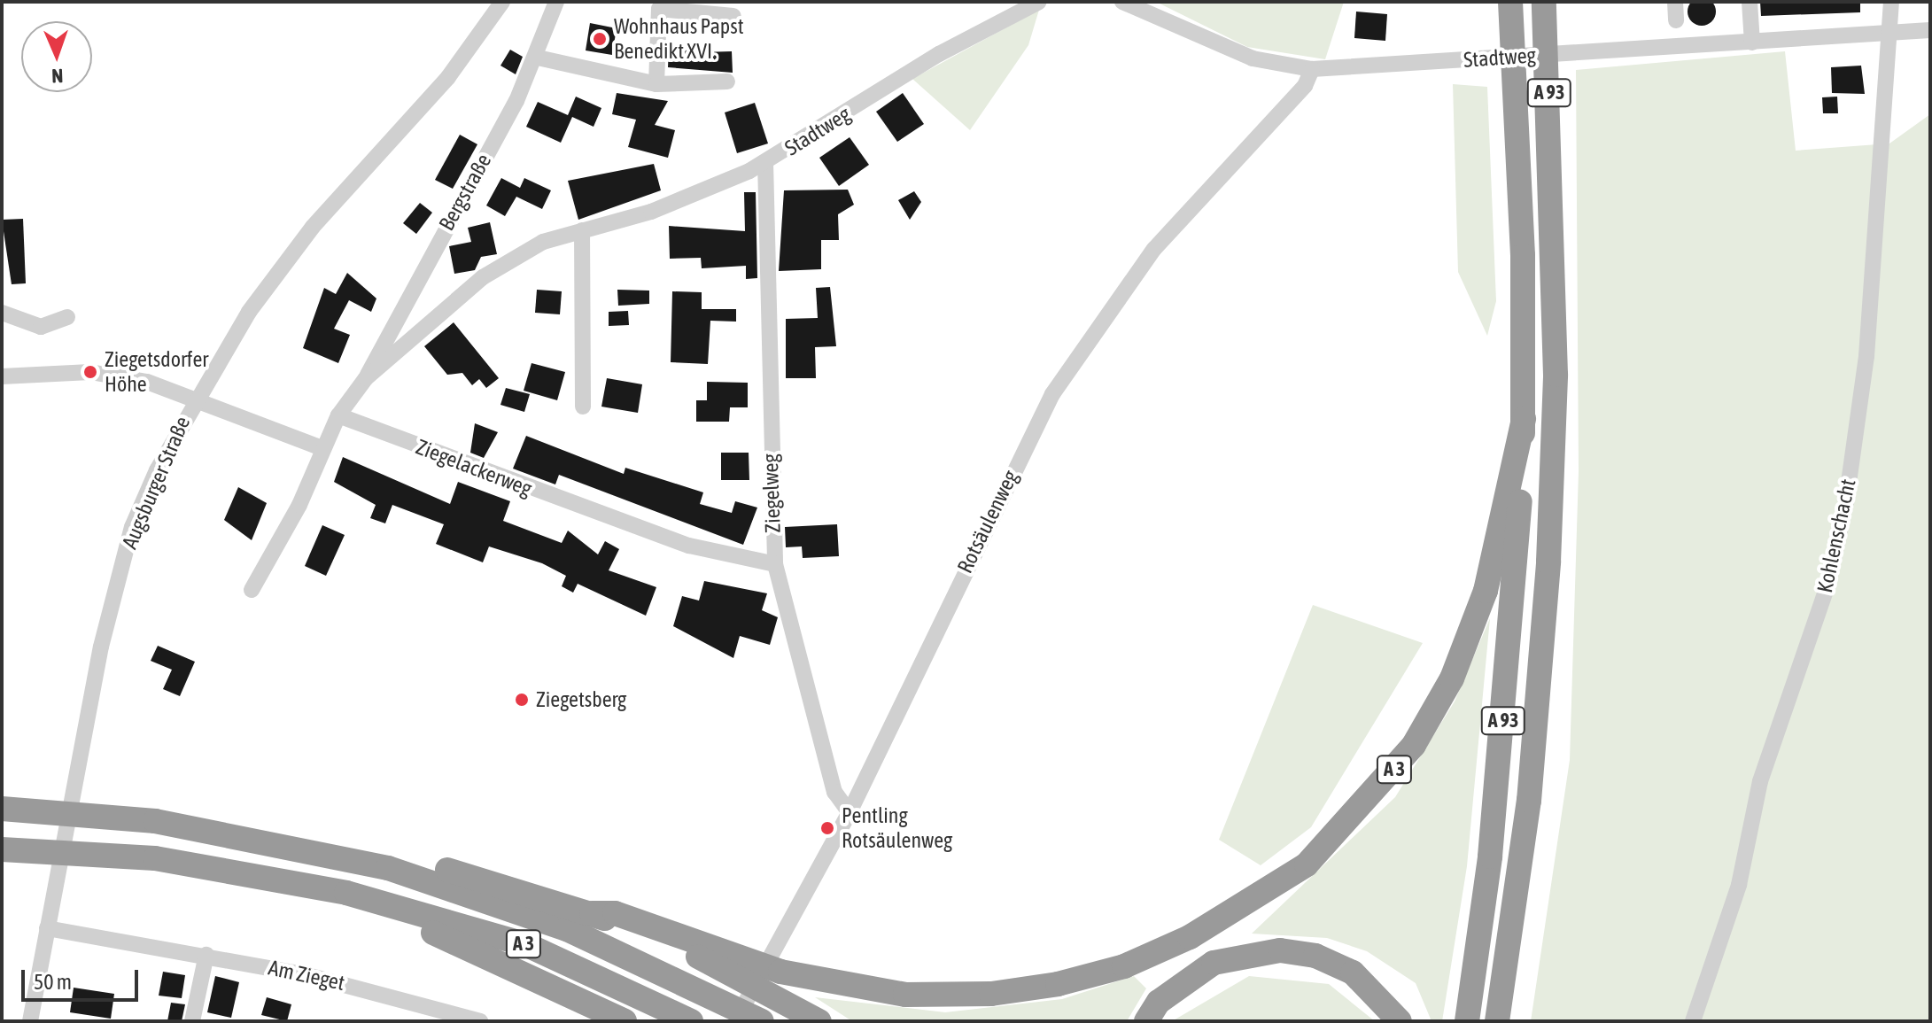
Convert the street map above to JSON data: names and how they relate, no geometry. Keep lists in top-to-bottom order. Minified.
{"streets":{"highway":["A 93","A 3"],"street":["Stadtweg","Bergstraße","Ziegelackerweg","Augsburger Straße","Ziegelweg","Rotsäulenweg","Kohlenschacht","Am Zieget"]},"crossings":[["Stadtweg","Bergstraße"],["Stadtweg","Ziegelackerweg"],["Stadtweg","Ziegelweg"],["Stadtweg","Rotsäulenweg"],["Stadtweg","Kohlenschacht"],["A 93","A 3"],["Ziegelackerweg","Ziegelweg"],["Augsburger Straße","Am Zieget"],["Ziegelweg","Rotsäulenweg"]],"places":["Wohnhaus Papst Benedikt XVI.","Ziegetsdorfer Höhe","Ziegetsberg","Pentling Rotsäulenweg"],"scale_bar":"50 m","north":"bottom"}
